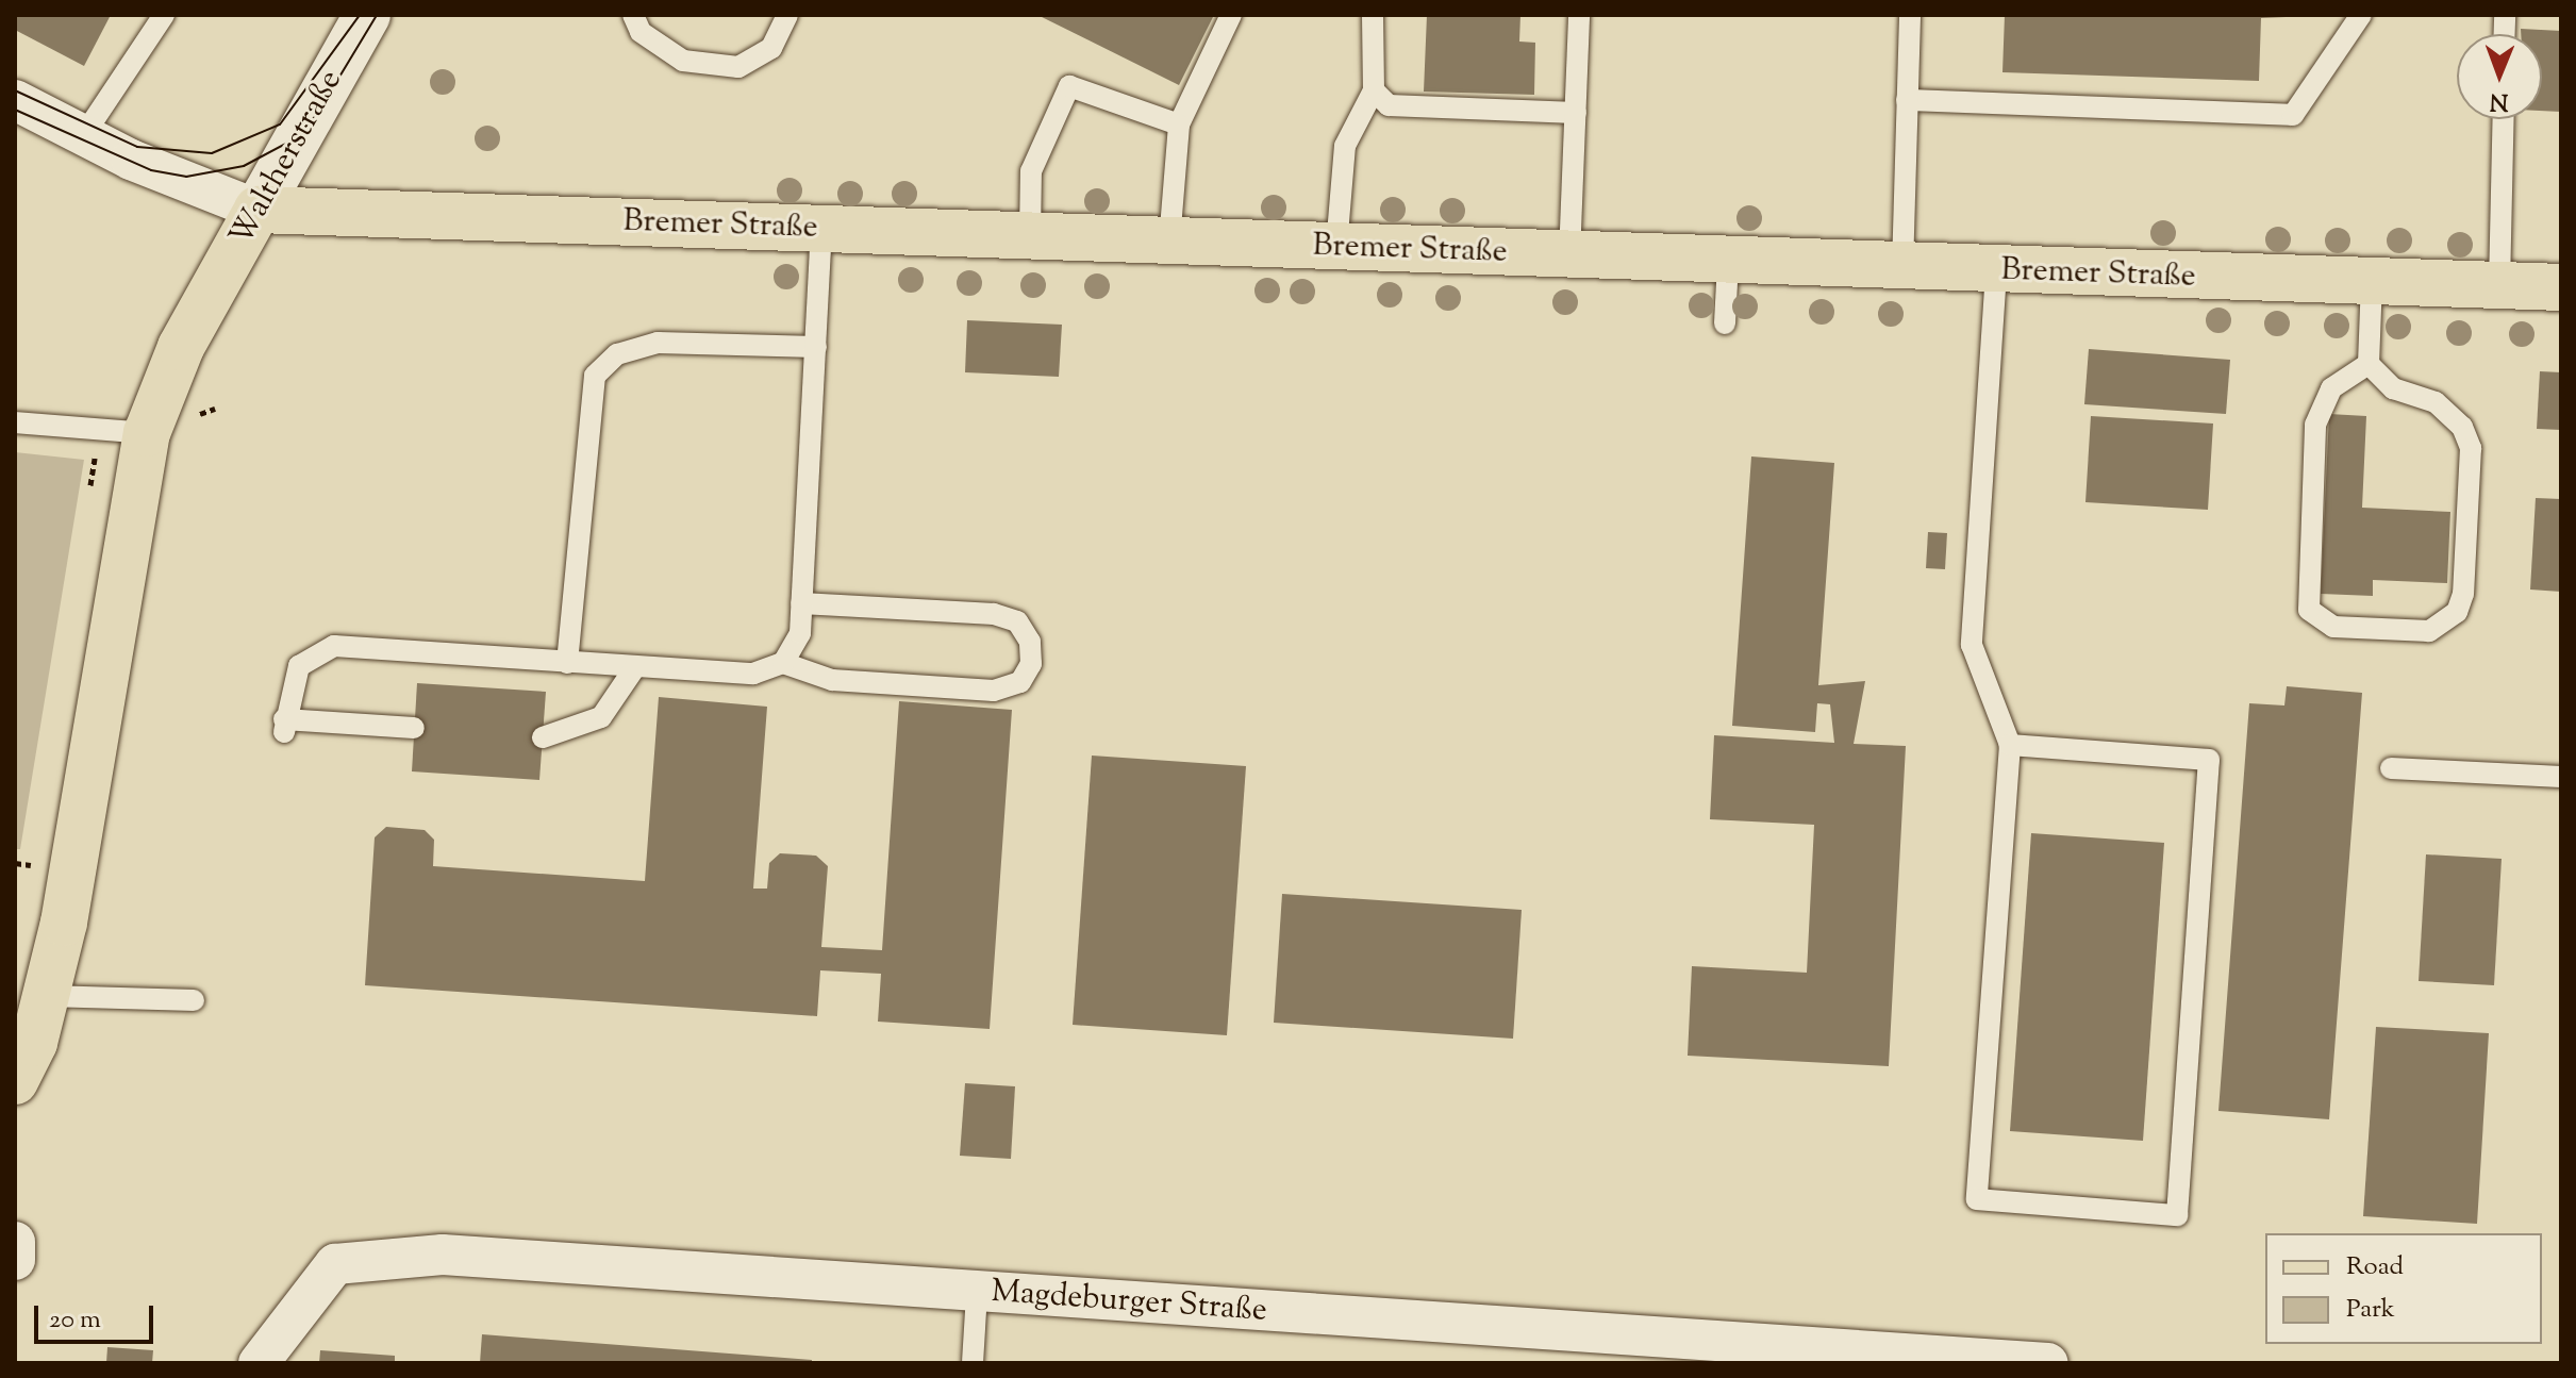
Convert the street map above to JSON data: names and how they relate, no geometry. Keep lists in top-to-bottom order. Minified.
{"streets":{"main road":["Waltherstraße","Bremer Straße"],"street":["Magdeburger Straße"]},"crossings":[["Waltherstraße","Bremer Straße"]],"legend":["Road","Park"],"scale_bar":"20 m","north":"bottom"}
